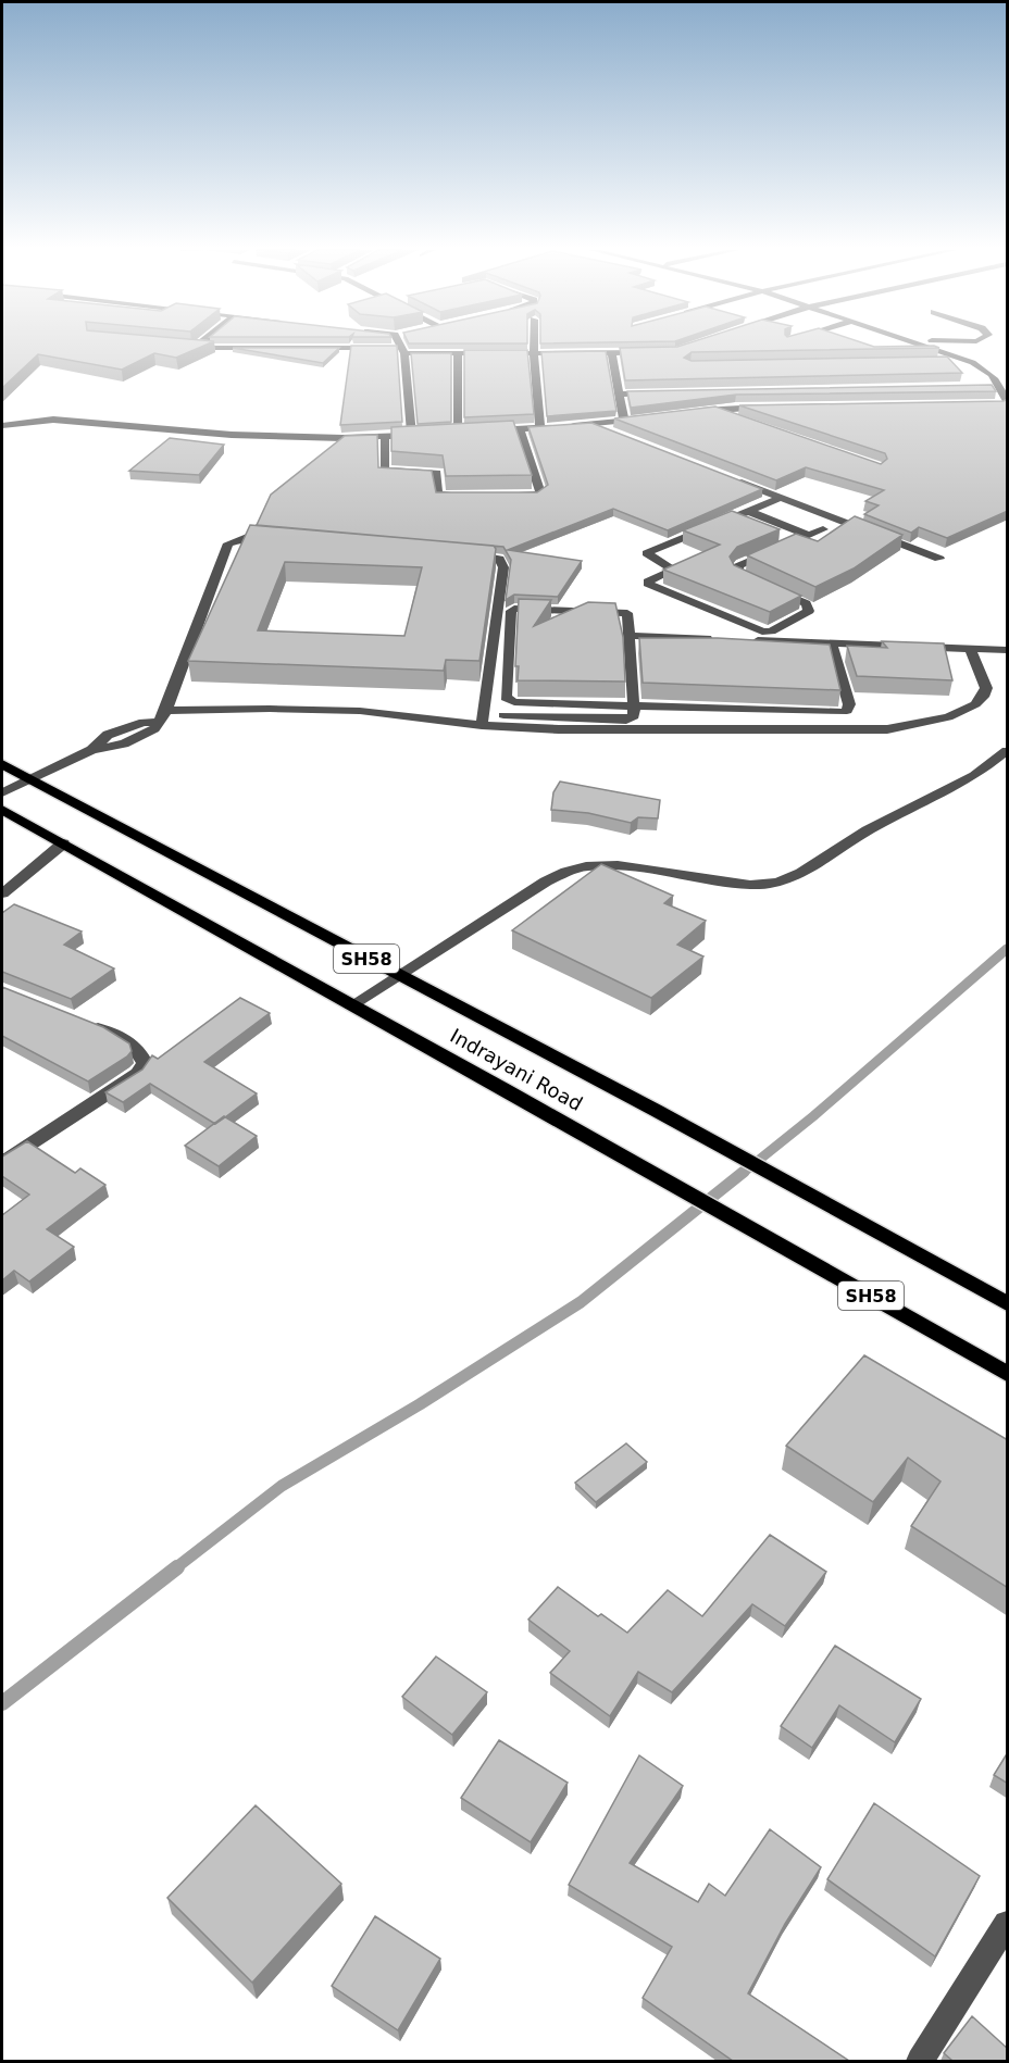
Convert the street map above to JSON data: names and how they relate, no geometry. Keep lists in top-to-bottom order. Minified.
{"streets":{"main road":["SH58","Indrayani Road"]}}
